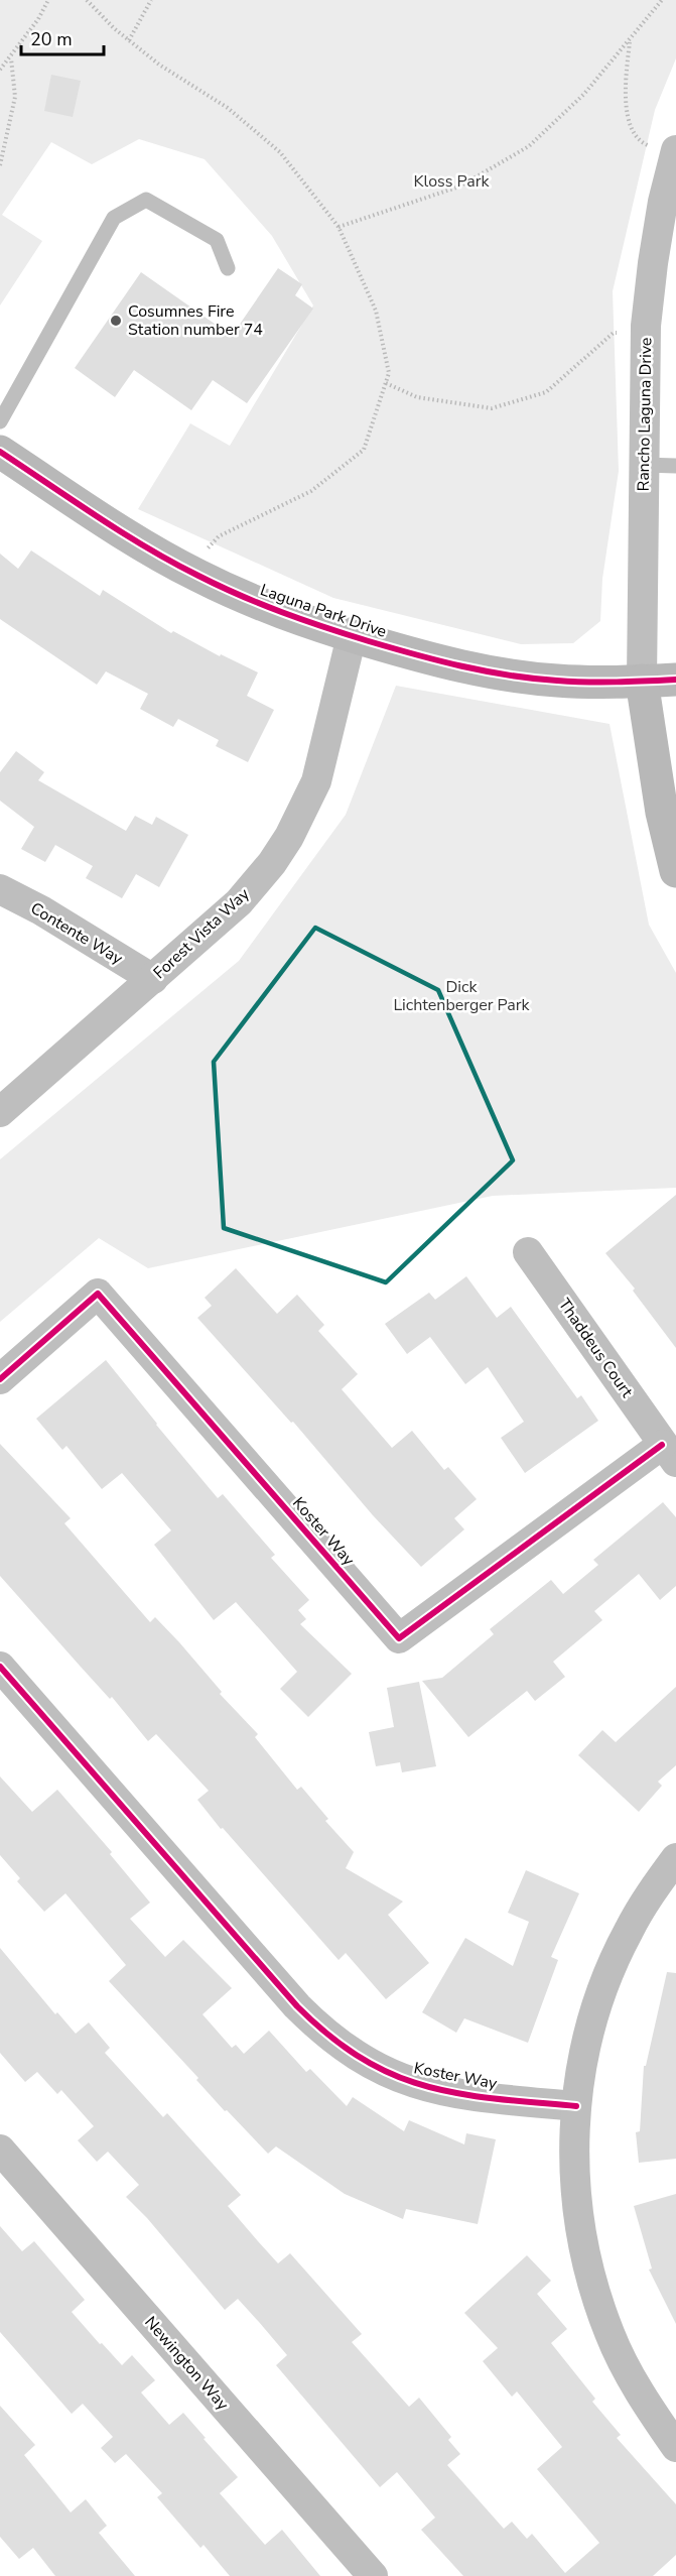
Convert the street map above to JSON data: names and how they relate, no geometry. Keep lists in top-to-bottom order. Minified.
{"streets":{"street":["Rancho Laguna Drive","Laguna Park Drive","Contente Way","Forest Vista Way","Thaddeus Court","Koster Way","Newington Way"]},"crossings":[["Rancho Laguna Drive","Laguna Park Drive"],["Laguna Park Drive","Forest Vista Way"],["Contente Way","Forest Vista Way"],["Thaddeus Court","Koster Way"]],"parks":["Kloss Park","Dick Lichtenberger Park"],"places":["Cosumnes Fire Station number 74"],"scale_bar":"20 m"}
